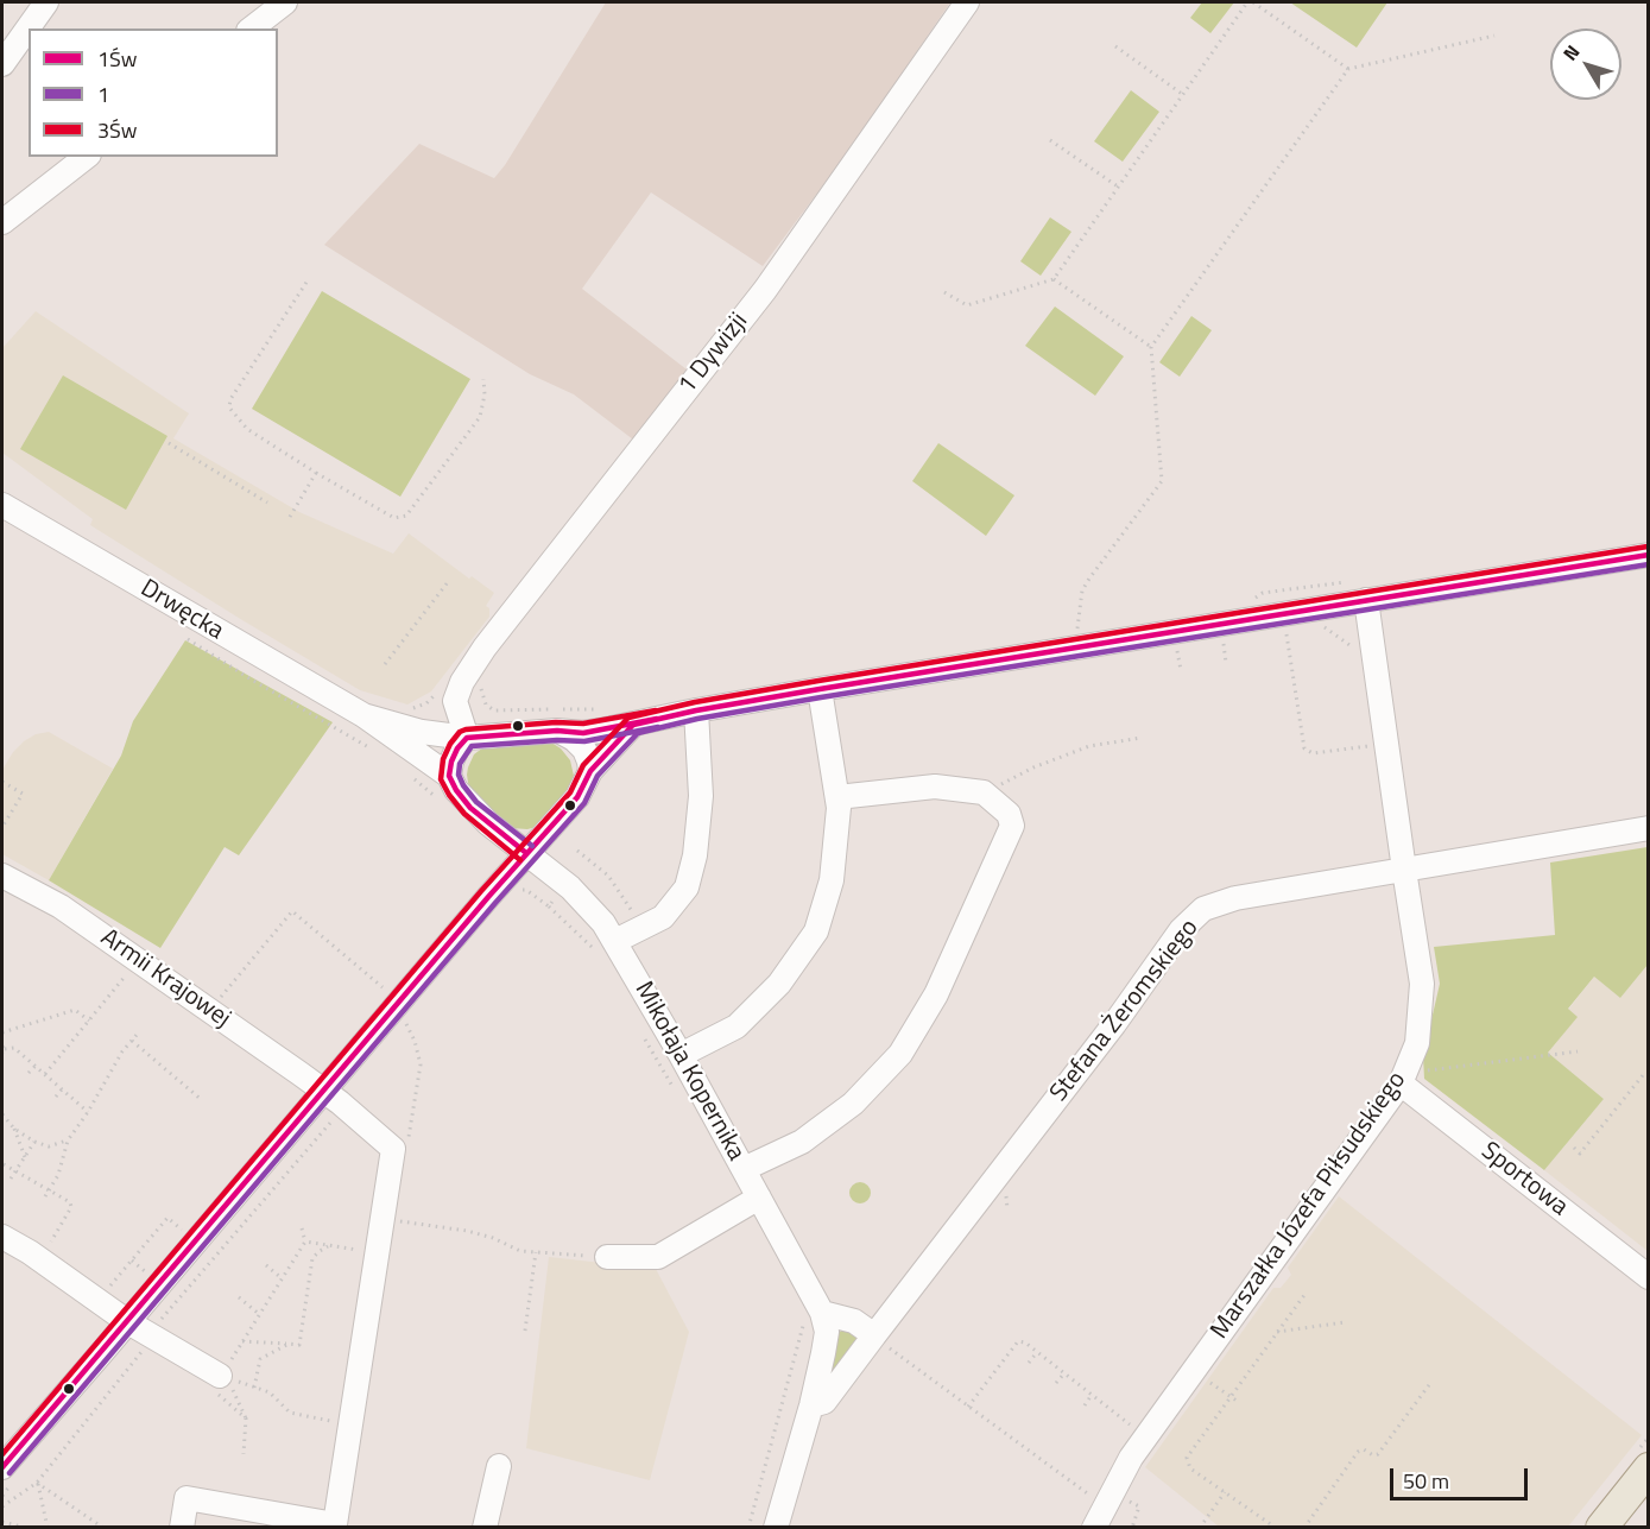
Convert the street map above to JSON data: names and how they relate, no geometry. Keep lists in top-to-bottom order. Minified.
{"streets":{"street":["1 Dywizji","Drwęcka","Armii Krajowej","Stefana Żeromskiego","Mikołaja Kopernika","Sportowa","Marszałka Józefa Piłsudskiego"]},"crossings":[["1 Dywizji","Drwęcka"],["Drwęcka","Mikołaja Kopernika"],["Stefana Żeromskiego","Marszałka Józefa Piłsudskiego"],["Sportowa","Marszałka Józefa Piłsudskiego"]],"lines":["transit line 3Św","transit line 1Św","transit line 1"],"legend":["1Św","1","3Św"],"scale_bar":"50 m","north":"top left"}
